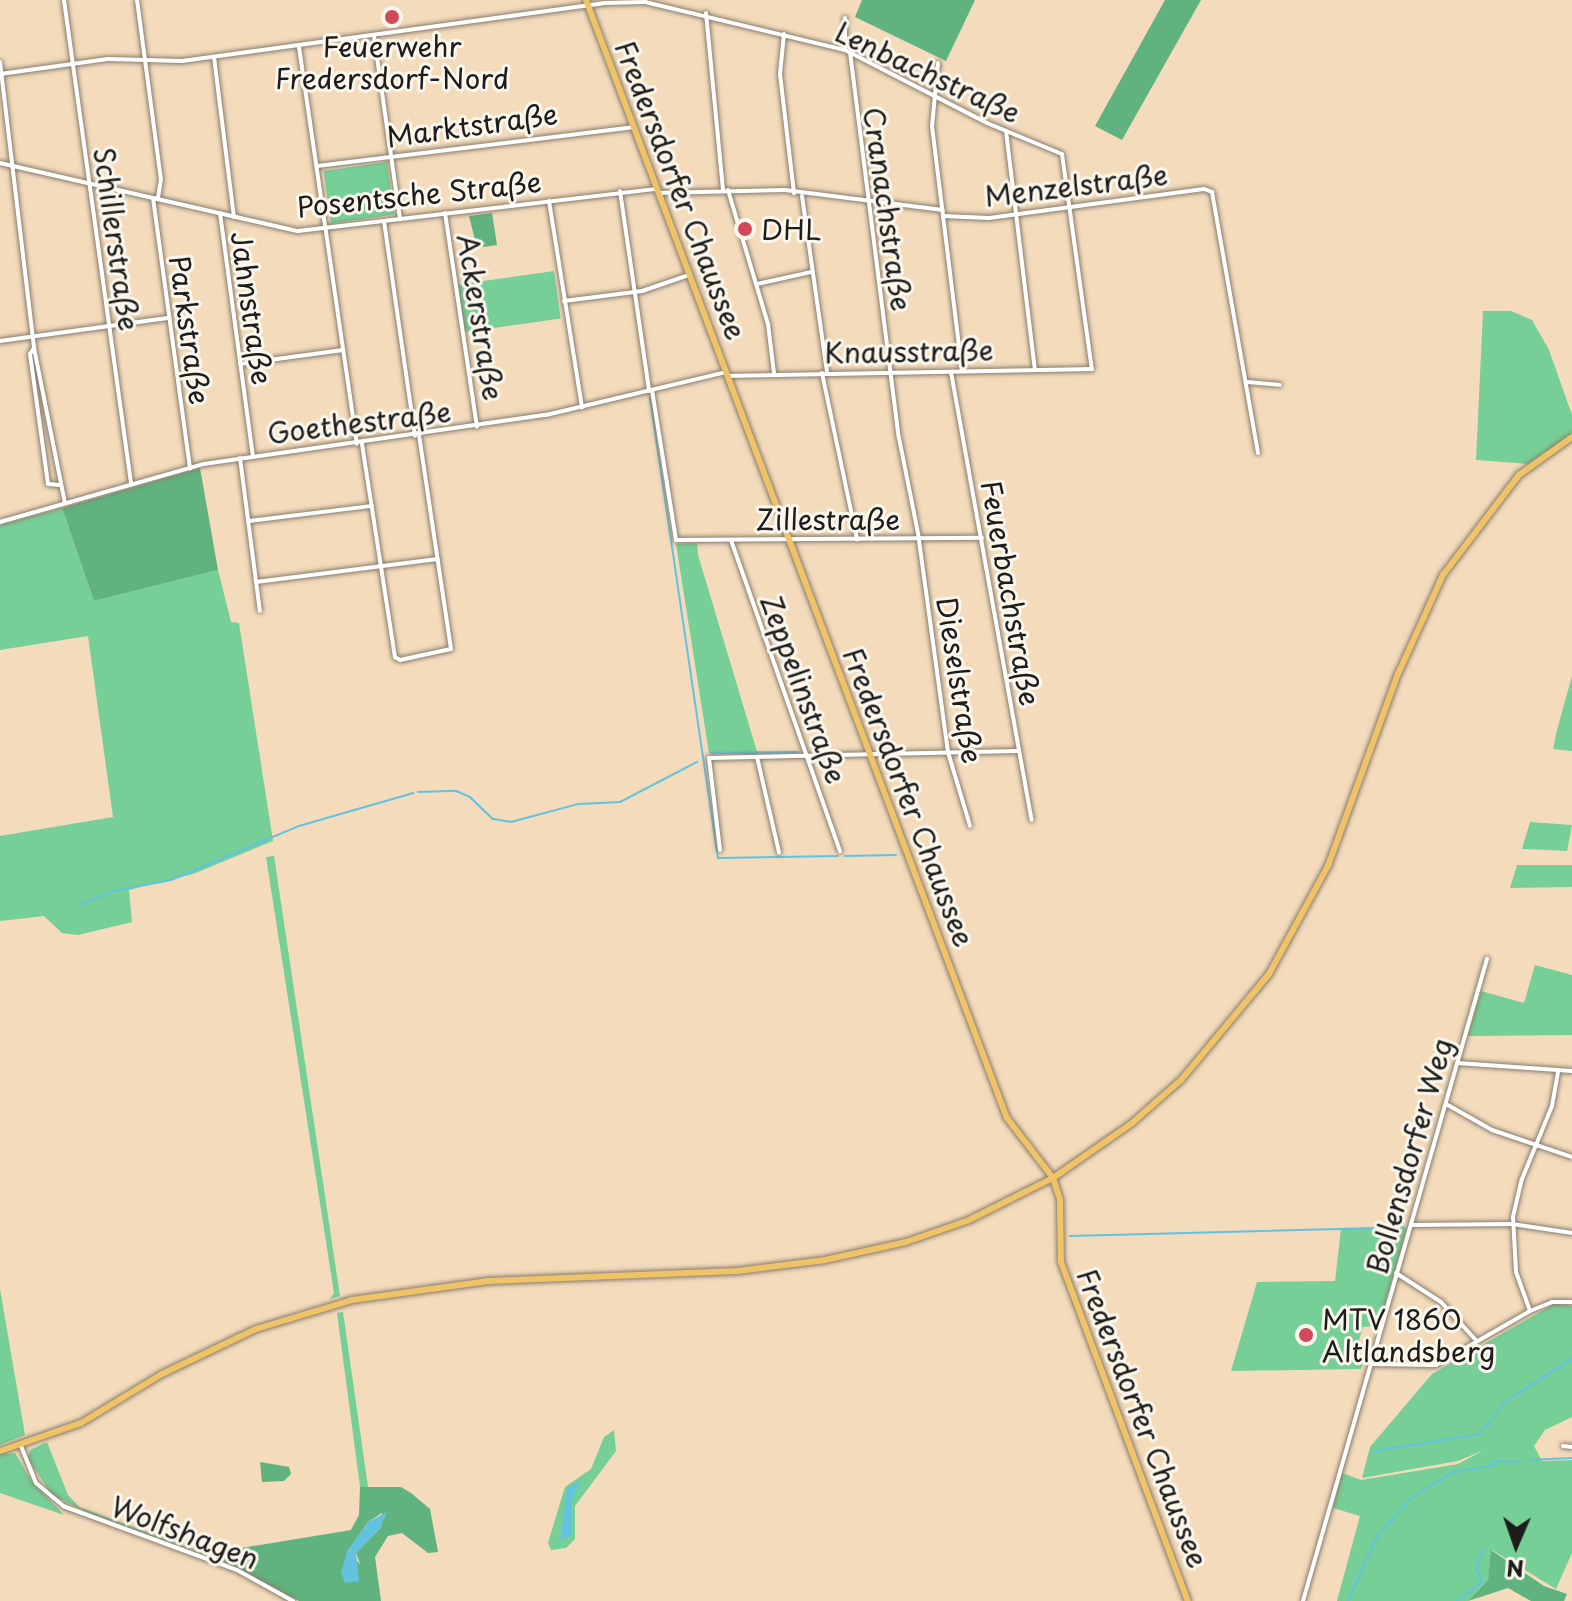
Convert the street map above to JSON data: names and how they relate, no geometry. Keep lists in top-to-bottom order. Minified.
{"streets":{"main road":["Fredersdorfer Chaussee"],"street":["Lenbachstraße","Marktstraße","Menzelstraße","Posentsche Straße","Cranachstraße","Schillerstraße","Jahnstraße","Ackerstraße","Parkstraße","Knausstraße","Goethestraße","Zillestraße","Feuerbachstraße","Dieselstraße","Zeppelinstraße","Bollensdorfer Weg","Wolfshagen"]},"crossings":[["Lenbachstraße","Menzelstraße"],["Lenbachstraße","Fredersdorfer Chaussee"],["Lenbachstraße","Cranachstraße"],["Lenbachstraße","Schillerstraße"],["Lenbachstraße","Parkstraße"],["Lenbachstraße","Knausstraße"],["Marktstraße","Fredersdorfer Chaussee"],["Menzelstraße","Fredersdorfer Chaussee"],["Menzelstraße","Posentsche Straße"],["Menzelstraße","Cranachstraße"],["Menzelstraße","Knausstraße"],["Fredersdorfer Chaussee","Posentsche Straße"],["Fredersdorfer Chaussee","Knausstraße"],["Fredersdorfer Chaussee","Goethestraße"],["Fredersdorfer Chaussee","Zillestraße"],["Posentsche Straße","Schillerstraße"],["Posentsche Straße","Jahnstraße"],["Posentsche Straße","Ackerstraße"],["Posentsche Straße","Parkstraße"],["Cranachstraße","Knausstraße"],["Cranachstraße","Zillestraße"],["Cranachstraße","Dieselstraße"],["Schillerstraße","Goethestraße"],["Jahnstraße","Goethestraße"],["Ackerstraße","Goethestraße"],["Parkstraße","Goethestraße"],["Knausstraße","Goethestraße"],["Knausstraße","Feuerbachstraße"],["Goethestraße","Zillestraße"],["Zillestraße","Feuerbachstraße"],["Zillestraße","Dieselstraße"],["Zillestraße","Zeppelinstraße"]],"places":["Feuerwehr Fredersdorf-Nord","DHL","MTV 1860 Altlandsberg"],"north":"bottom"}
